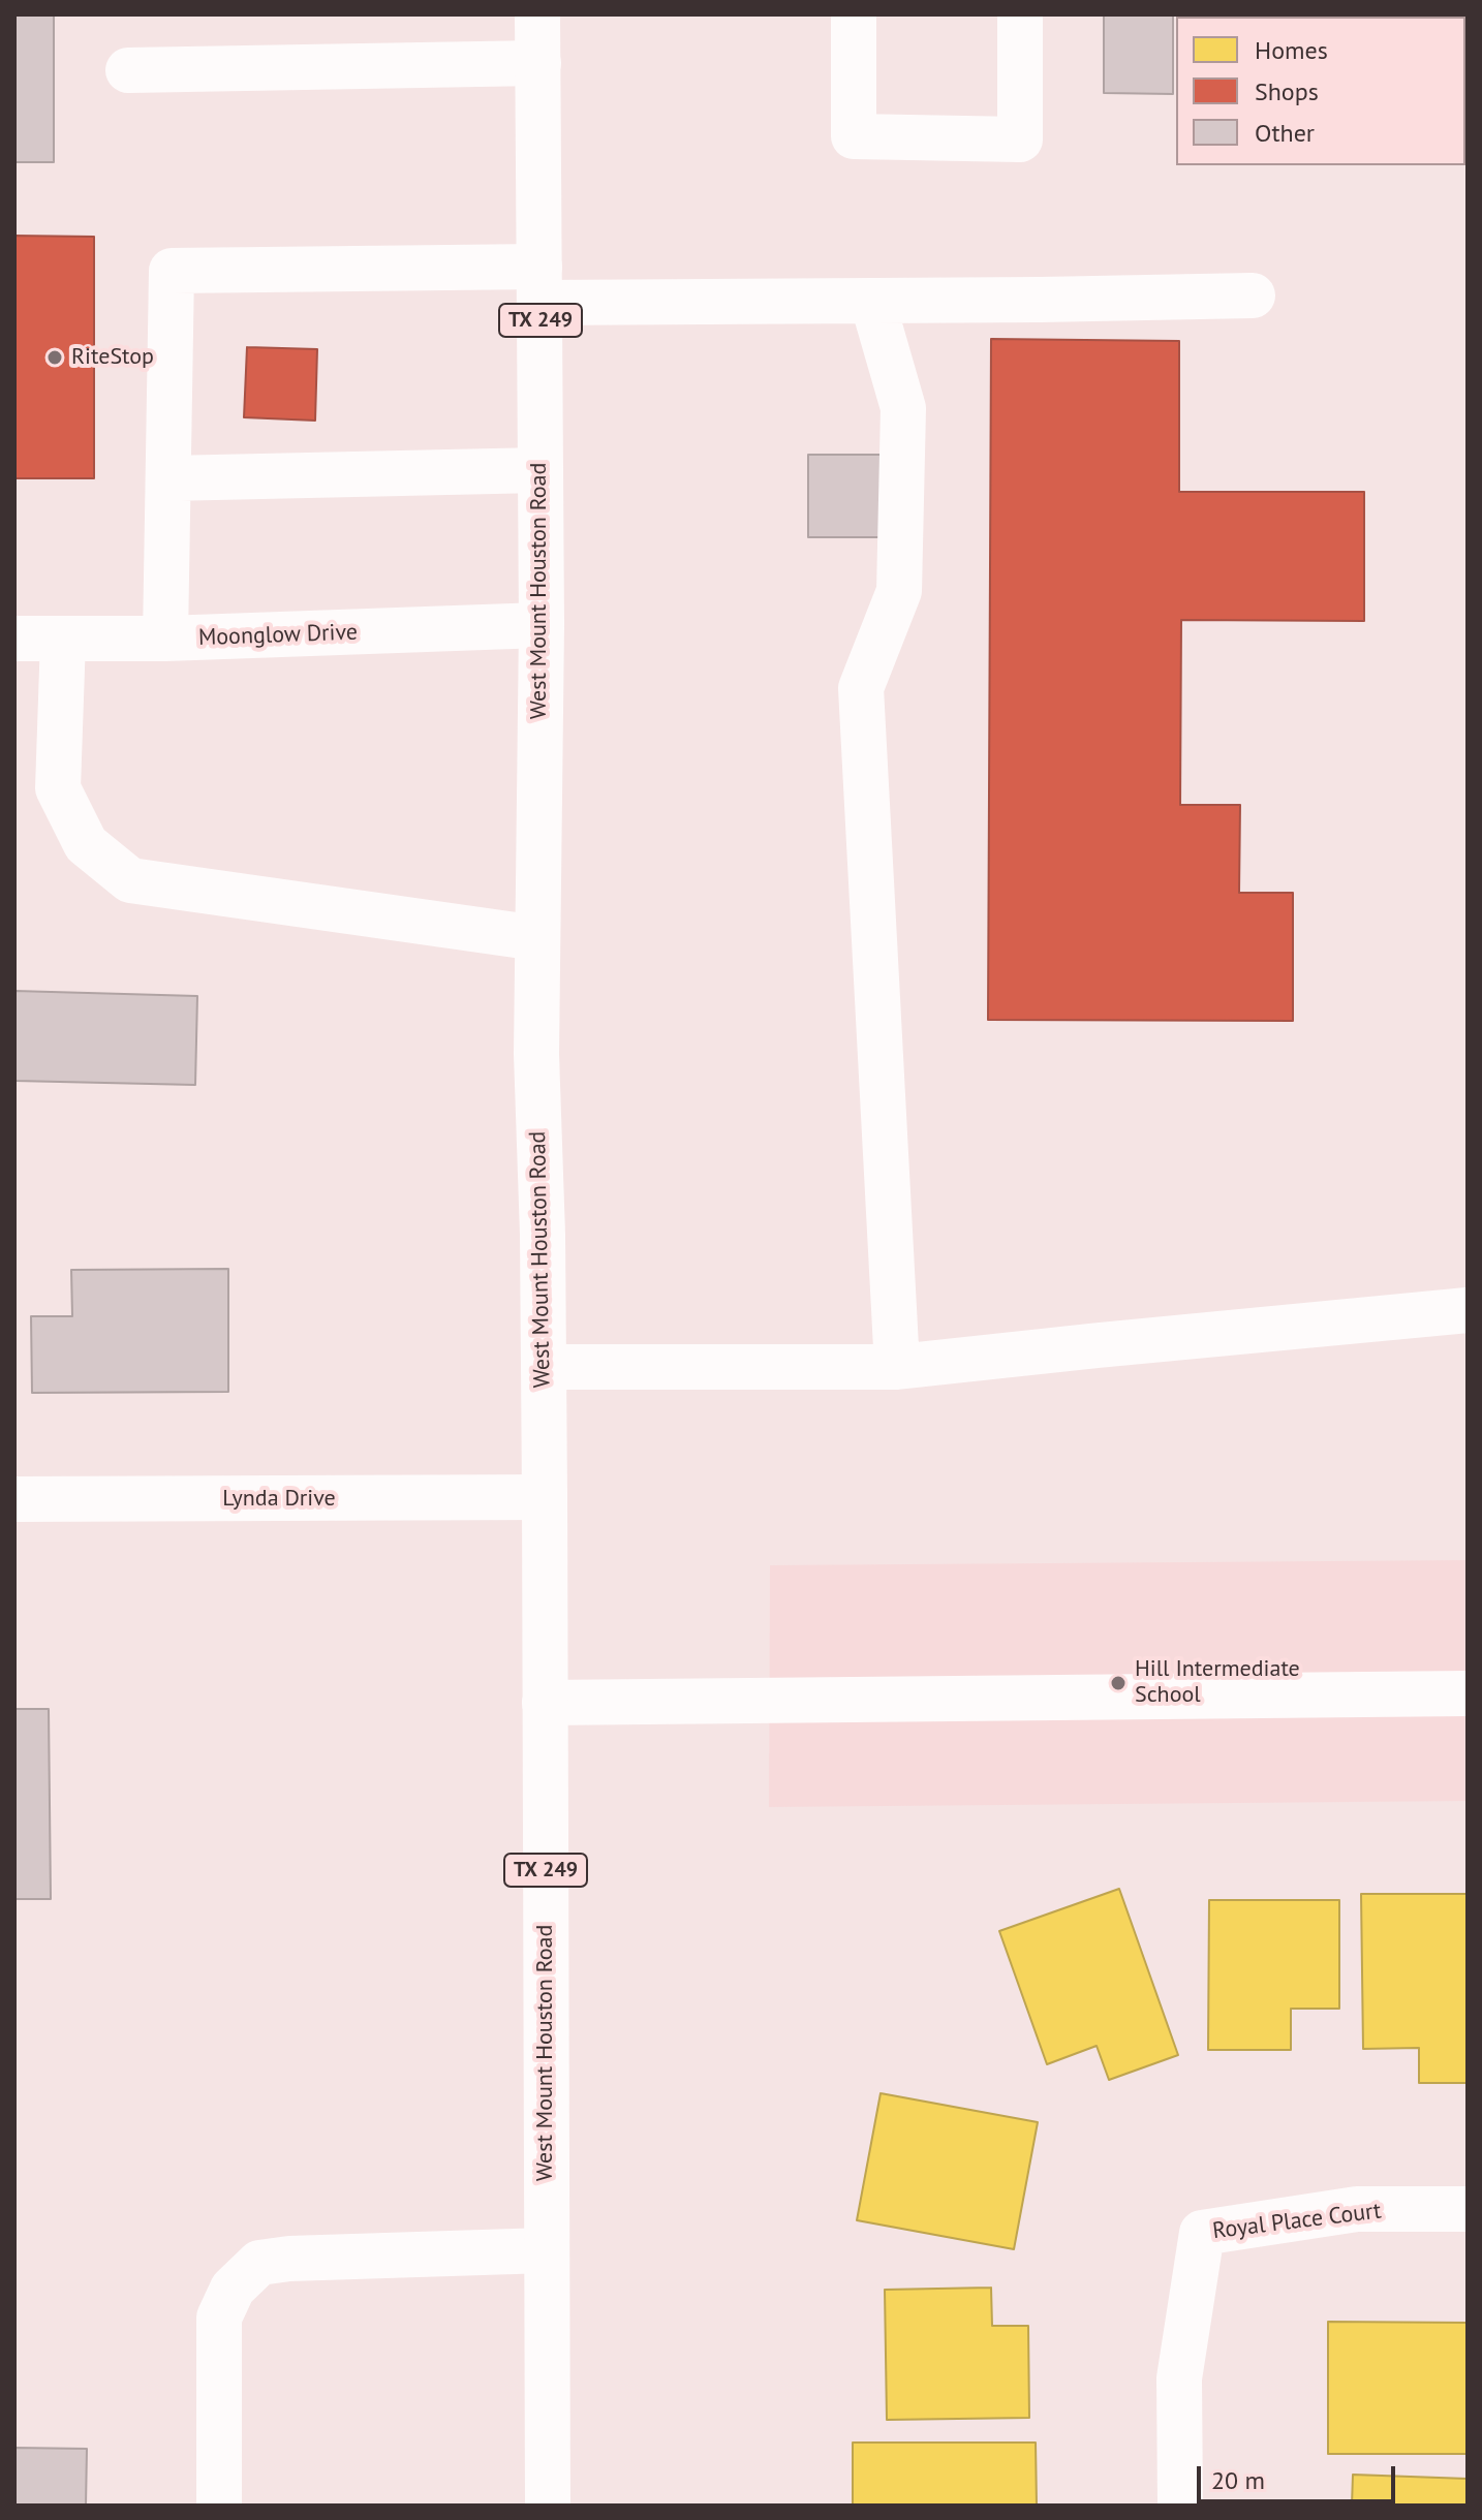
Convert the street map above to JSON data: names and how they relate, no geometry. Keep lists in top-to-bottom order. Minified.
{"streets":{"main road":["TX 249","West Mount Houston Road","Moonglow Drive","Lynda Drive","Royal Place Court"]},"crossings":[["West Mount Houston Road","Moonglow Drive"],["West Mount Houston Road","Lynda Drive"]],"places":["RiteStop","Hill Intermediate School"],"legend":["Homes","Shops","Other"],"scale_bar":"20 m"}
